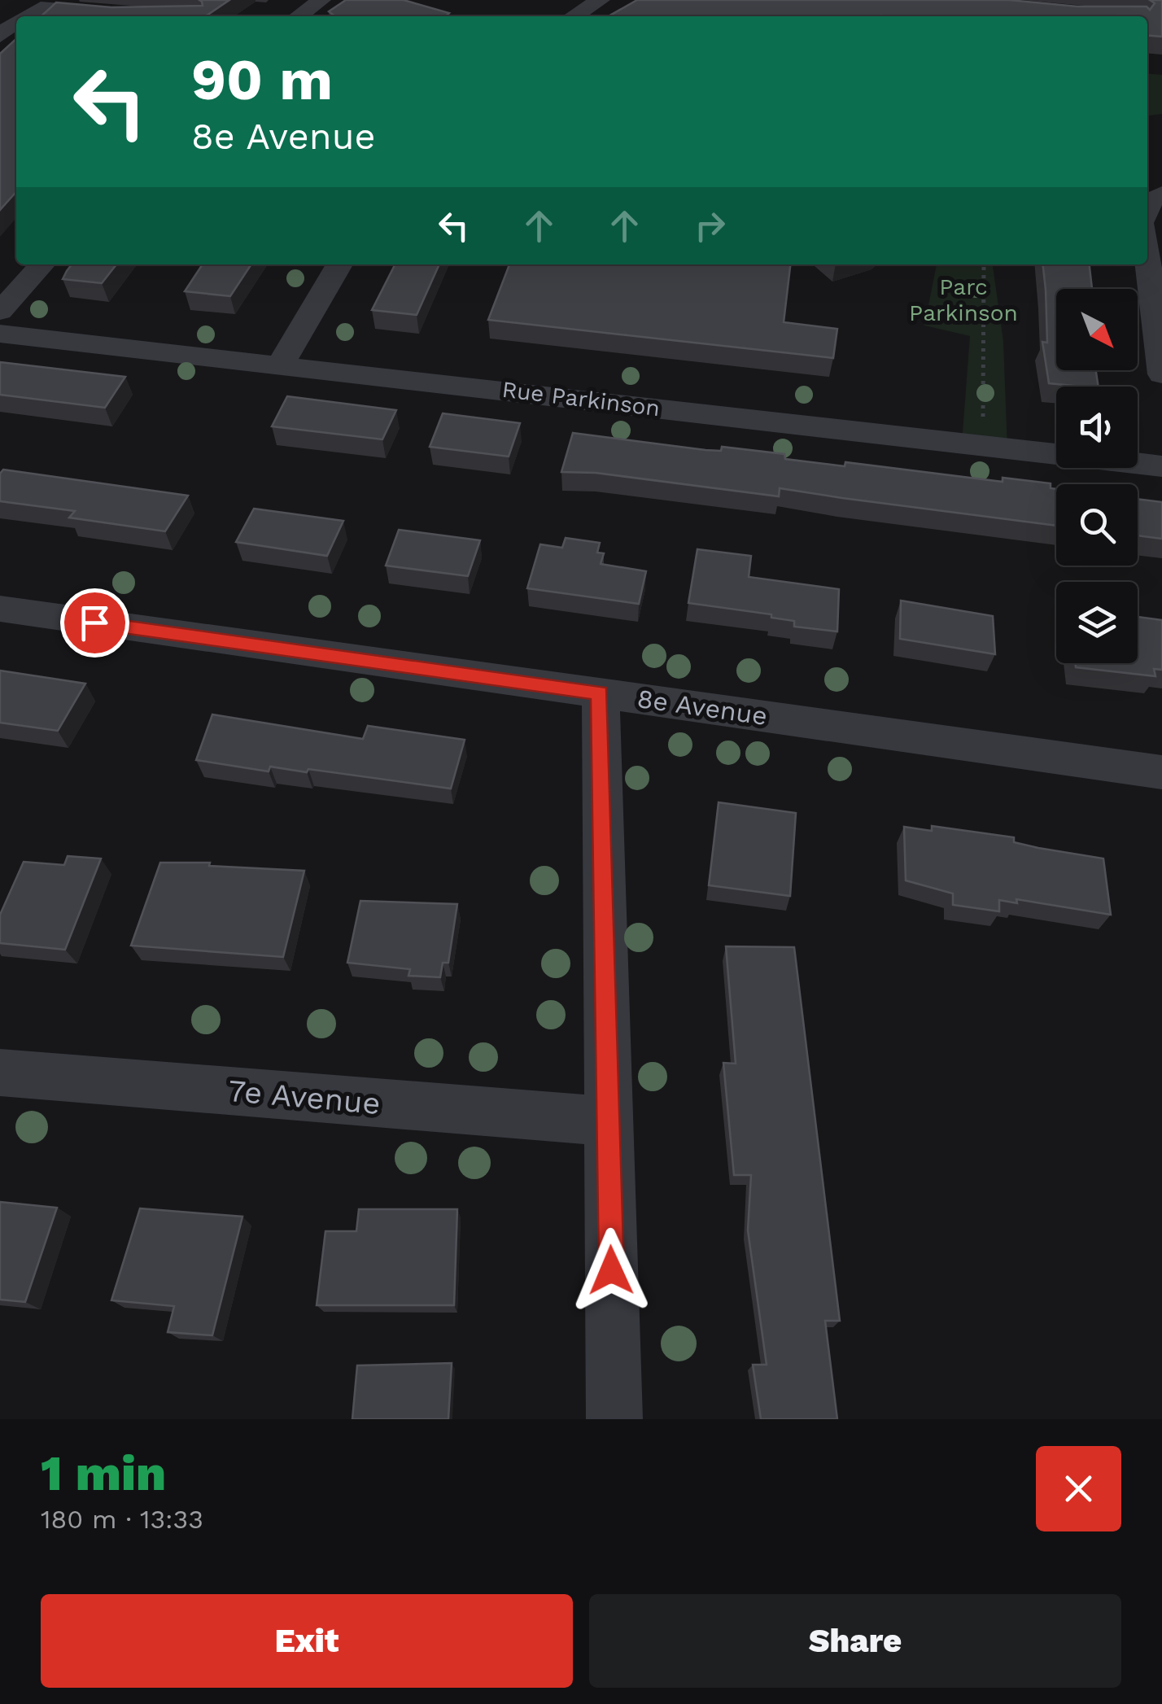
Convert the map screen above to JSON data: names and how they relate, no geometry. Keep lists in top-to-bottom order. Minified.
{"streets":{"street":["Rue Parkinson","8e Avenue","7e Avenue"]},"parks":["Parc Parkinson"],"north":"bottom right","page":{"turn":["90 m","8e Avenue"],"heading":["1 min","180 m · 13:33"],"buttons":["Exit","Share"]}}
